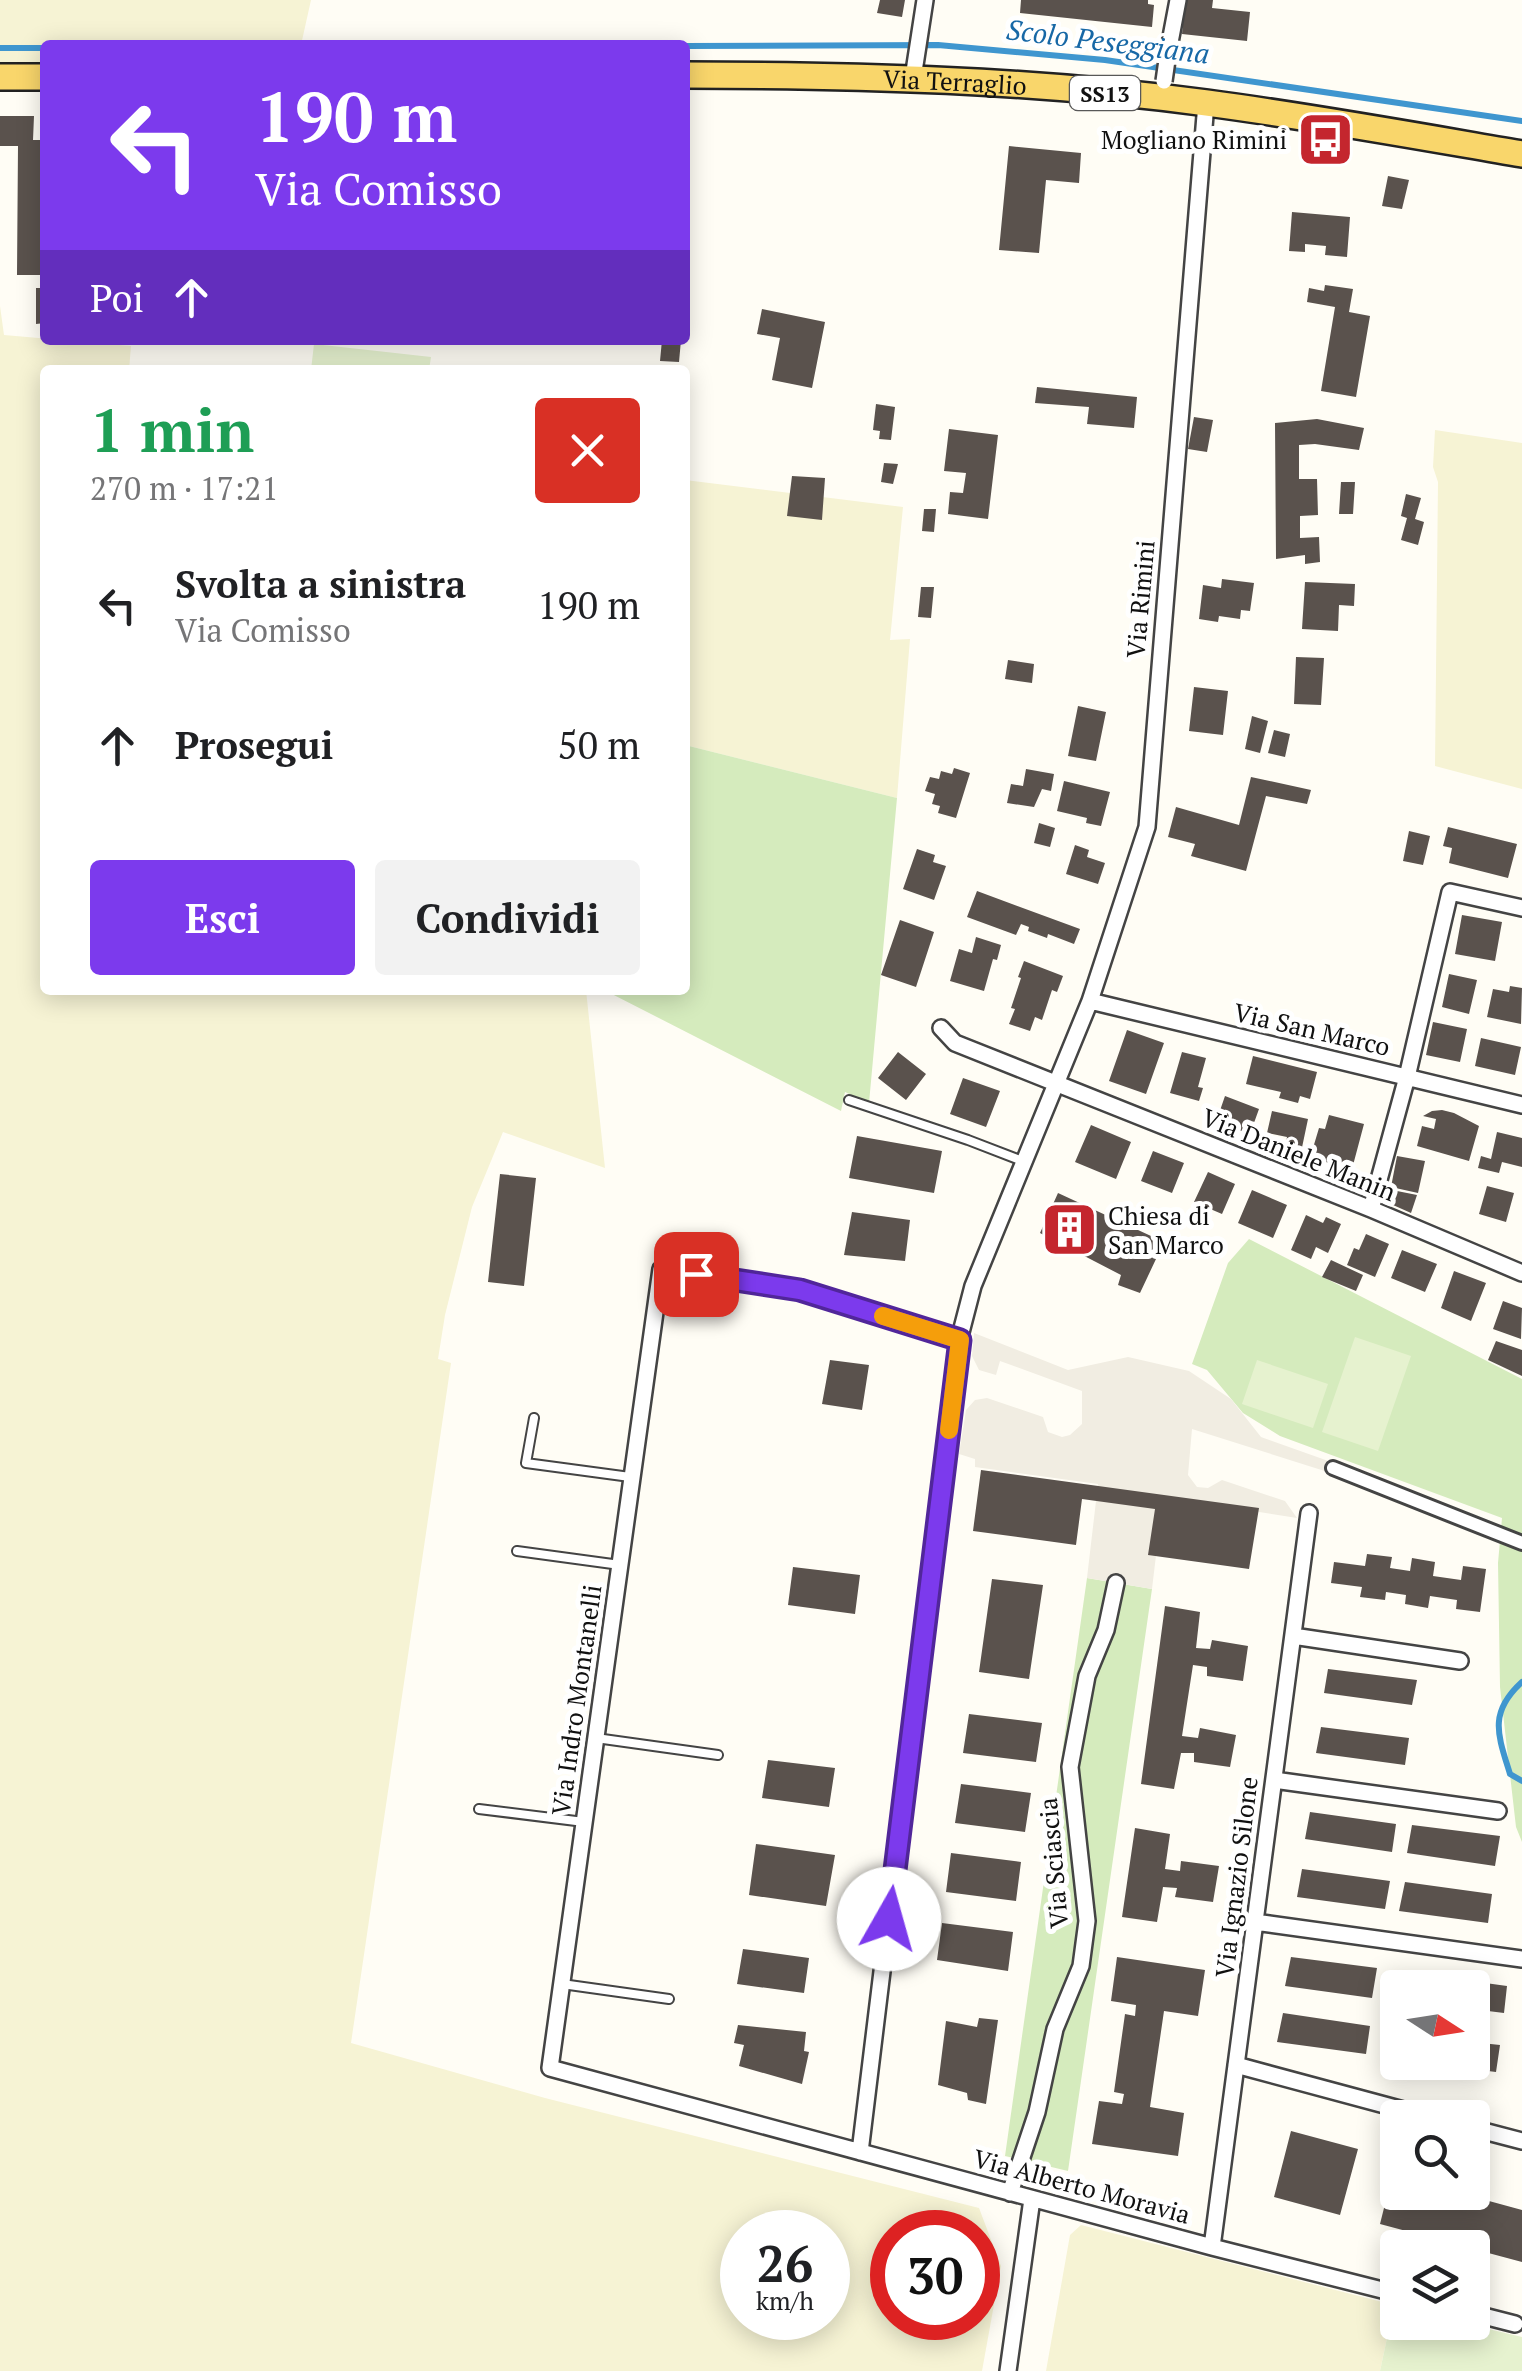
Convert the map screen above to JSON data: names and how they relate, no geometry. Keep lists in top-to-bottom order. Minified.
{"streets":{"main road":["Via Terraglio","SS13"],"street":["Via Rimini","Via San Marco","Via Daniele Manin","Via Indro Montanelli","Via Sciascia","Via Ignazio Silone","Via Alberto Moravia"]},"crossings":[["Via Terraglio","Via Rimini"],["Via Rimini","Via San Marco"],["Via Rimini","Via Daniele Manin"],["Via Rimini","Via Indro Montanelli"],["Via Rimini","Via Alberto Moravia"],["Via Indro Montanelli","Via Alberto Moravia"],["Via Sciascia","Via Alberto Moravia"],["Via Ignazio Silone","Via Alberto Moravia"]],"water":["Scolo Peseggiana"],"places":{"bus stop":["Mogliano Rimini"],"building":["Chiesa di San Marco"]},"north":"right","page":{"turn":["190 m","Via Comisso"],"then":"Poi","heading":["1 min","270 m · 17:21"],"list":[{"name":"Svolta a sinistra","note":"Via Comisso","value":"190 m"},{"name":"Prosegui","value":"50 m"}],"buttons":["Esci","Condividi"],"speed":"26 km/h","limit":"30"}}
